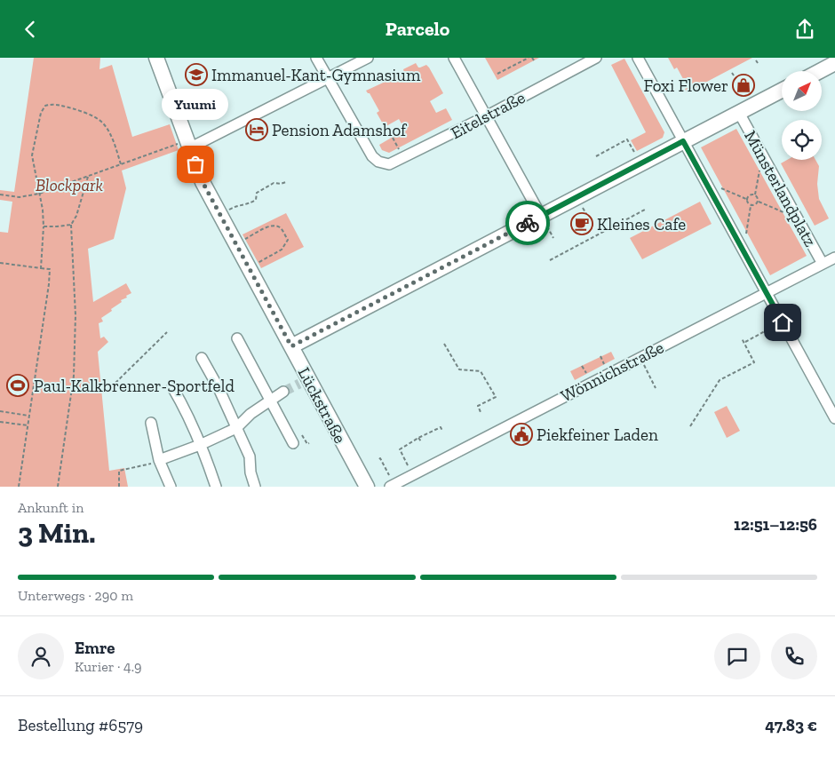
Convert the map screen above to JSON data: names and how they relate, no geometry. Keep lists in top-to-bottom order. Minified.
{"streets":{"street":["Eitelstraße","Münsterlandplatz","Wönnichstraße","Lückstraße"]},"crossings":[["Münsterlandplatz","Wönnichstraße"]],"parks":["Blockpark"],"places":{"school or university":["Immanuel-Kant-Gymnasium"],"shop":["Foxi Flower"],"hotel":["Pension Adamshof"],"other":["Yuumi"],"cafe":["Kleines Cafe"],"sports":["Paul-Kalkbrenner-Sportfeld"],"public building":["Piekfeiner Laden"]},"north":"top right","page":{"header":"Parcelo","bubble":"Yuumi","heading":["3 Min.","Ankunft in","12:51–12:56"],"panel":["Emre","Kurier · 4.9","Bestellung #6579","47.83 €"],"bar":"Unterwegs · 290 m"}}
